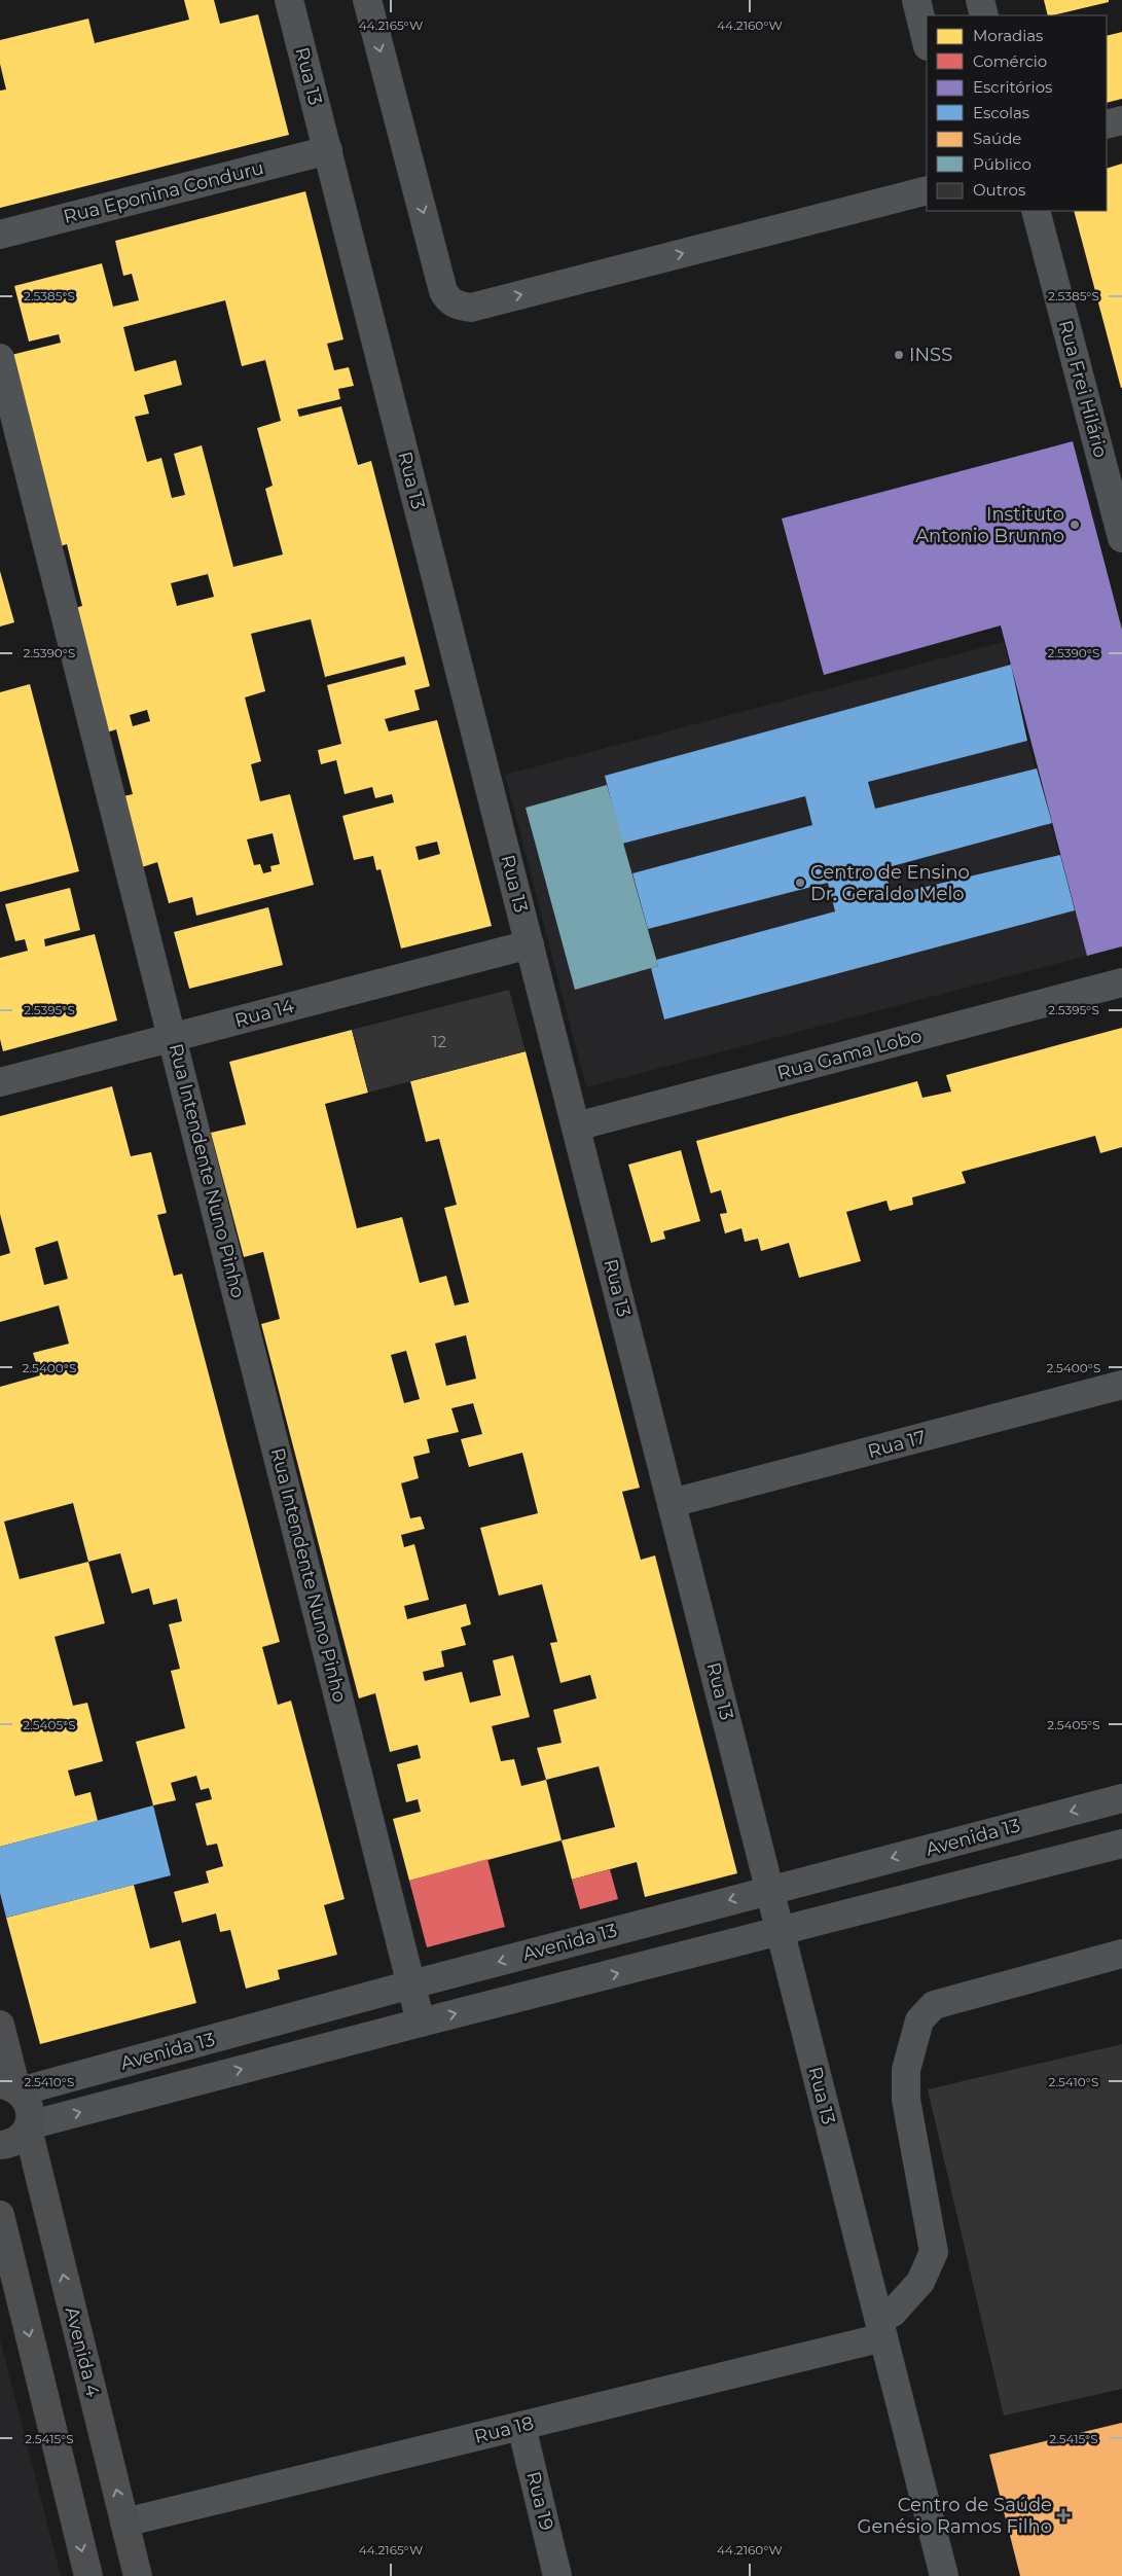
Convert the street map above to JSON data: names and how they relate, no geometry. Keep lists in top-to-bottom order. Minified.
{"streets":{"main road":["Avenida 4"],"street":["Rua 13","Rua Eponina Conduru","Rua Frei Hilário","Rua 14","Rua Gama Lobo","Rua Intendente Nuno Pinho","Rua 17","Avenida 13","Rua 18","Rua 19"]},"crossings":[["Rua 13","Rua Eponina Conduru"],["Rua 13","Rua 14"],["Rua 13","Rua Gama Lobo"],["Rua 13","Rua 17"],["Rua 13","Avenida 13"],["Rua 13","Rua 18"],["Rua 14","Rua Intendente Nuno Pinho"],["Rua Intendente Nuno Pinho","Avenida 13"],["Avenida 13","Avenida 4"],["Avenida 4","Rua 18"],["Rua 18","Rua 19"]],"places":{"other":["INSS","Instituto Antonio Brunno","Centro de Ensino Dr. Geraldo Melo"],"health":["Centro de Saúde Genésio Ramos Filho"]},"house_numbers":["12"],"legend":["Moradias","Comércio","Escritórios","Escolas","Saúde","Público","Outros"],"coordinates":["44.2165°W","44.2160°W","2.5385°S","2.5390°S","2.5395°S","2.5400°S","2.5405°S","2.5410°S","2.5415°S"]}
